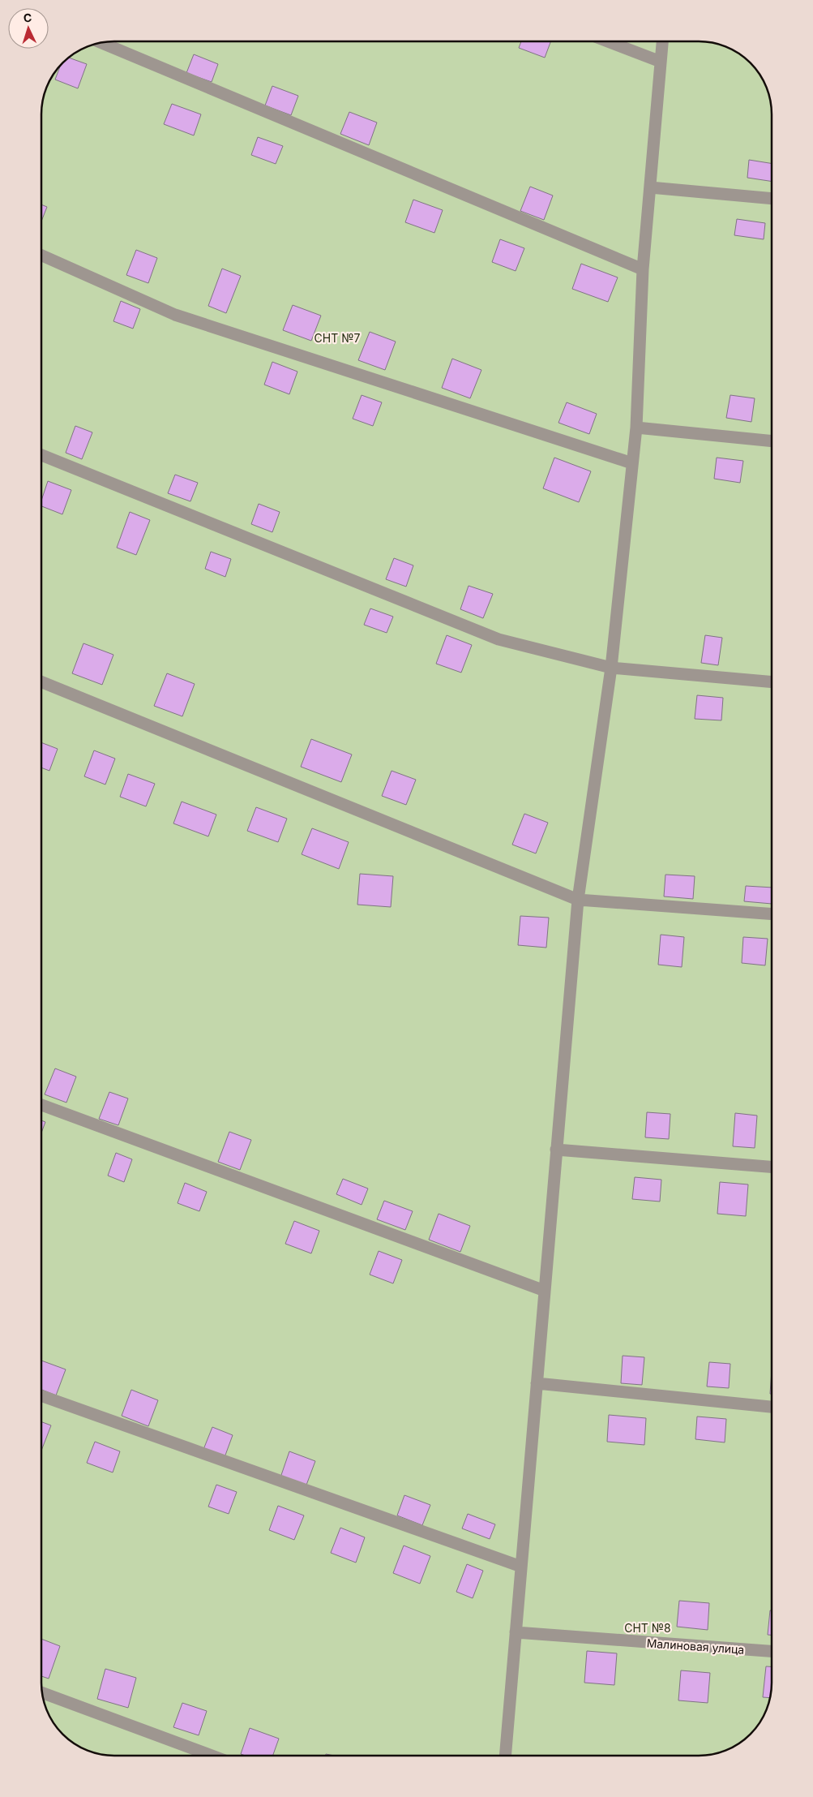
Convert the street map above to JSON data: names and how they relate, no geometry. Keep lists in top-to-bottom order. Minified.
{"streets":{"street":["Малиновая улица"]},"parks":["СНТ №7","СНТ №8"],"north":"top"}
